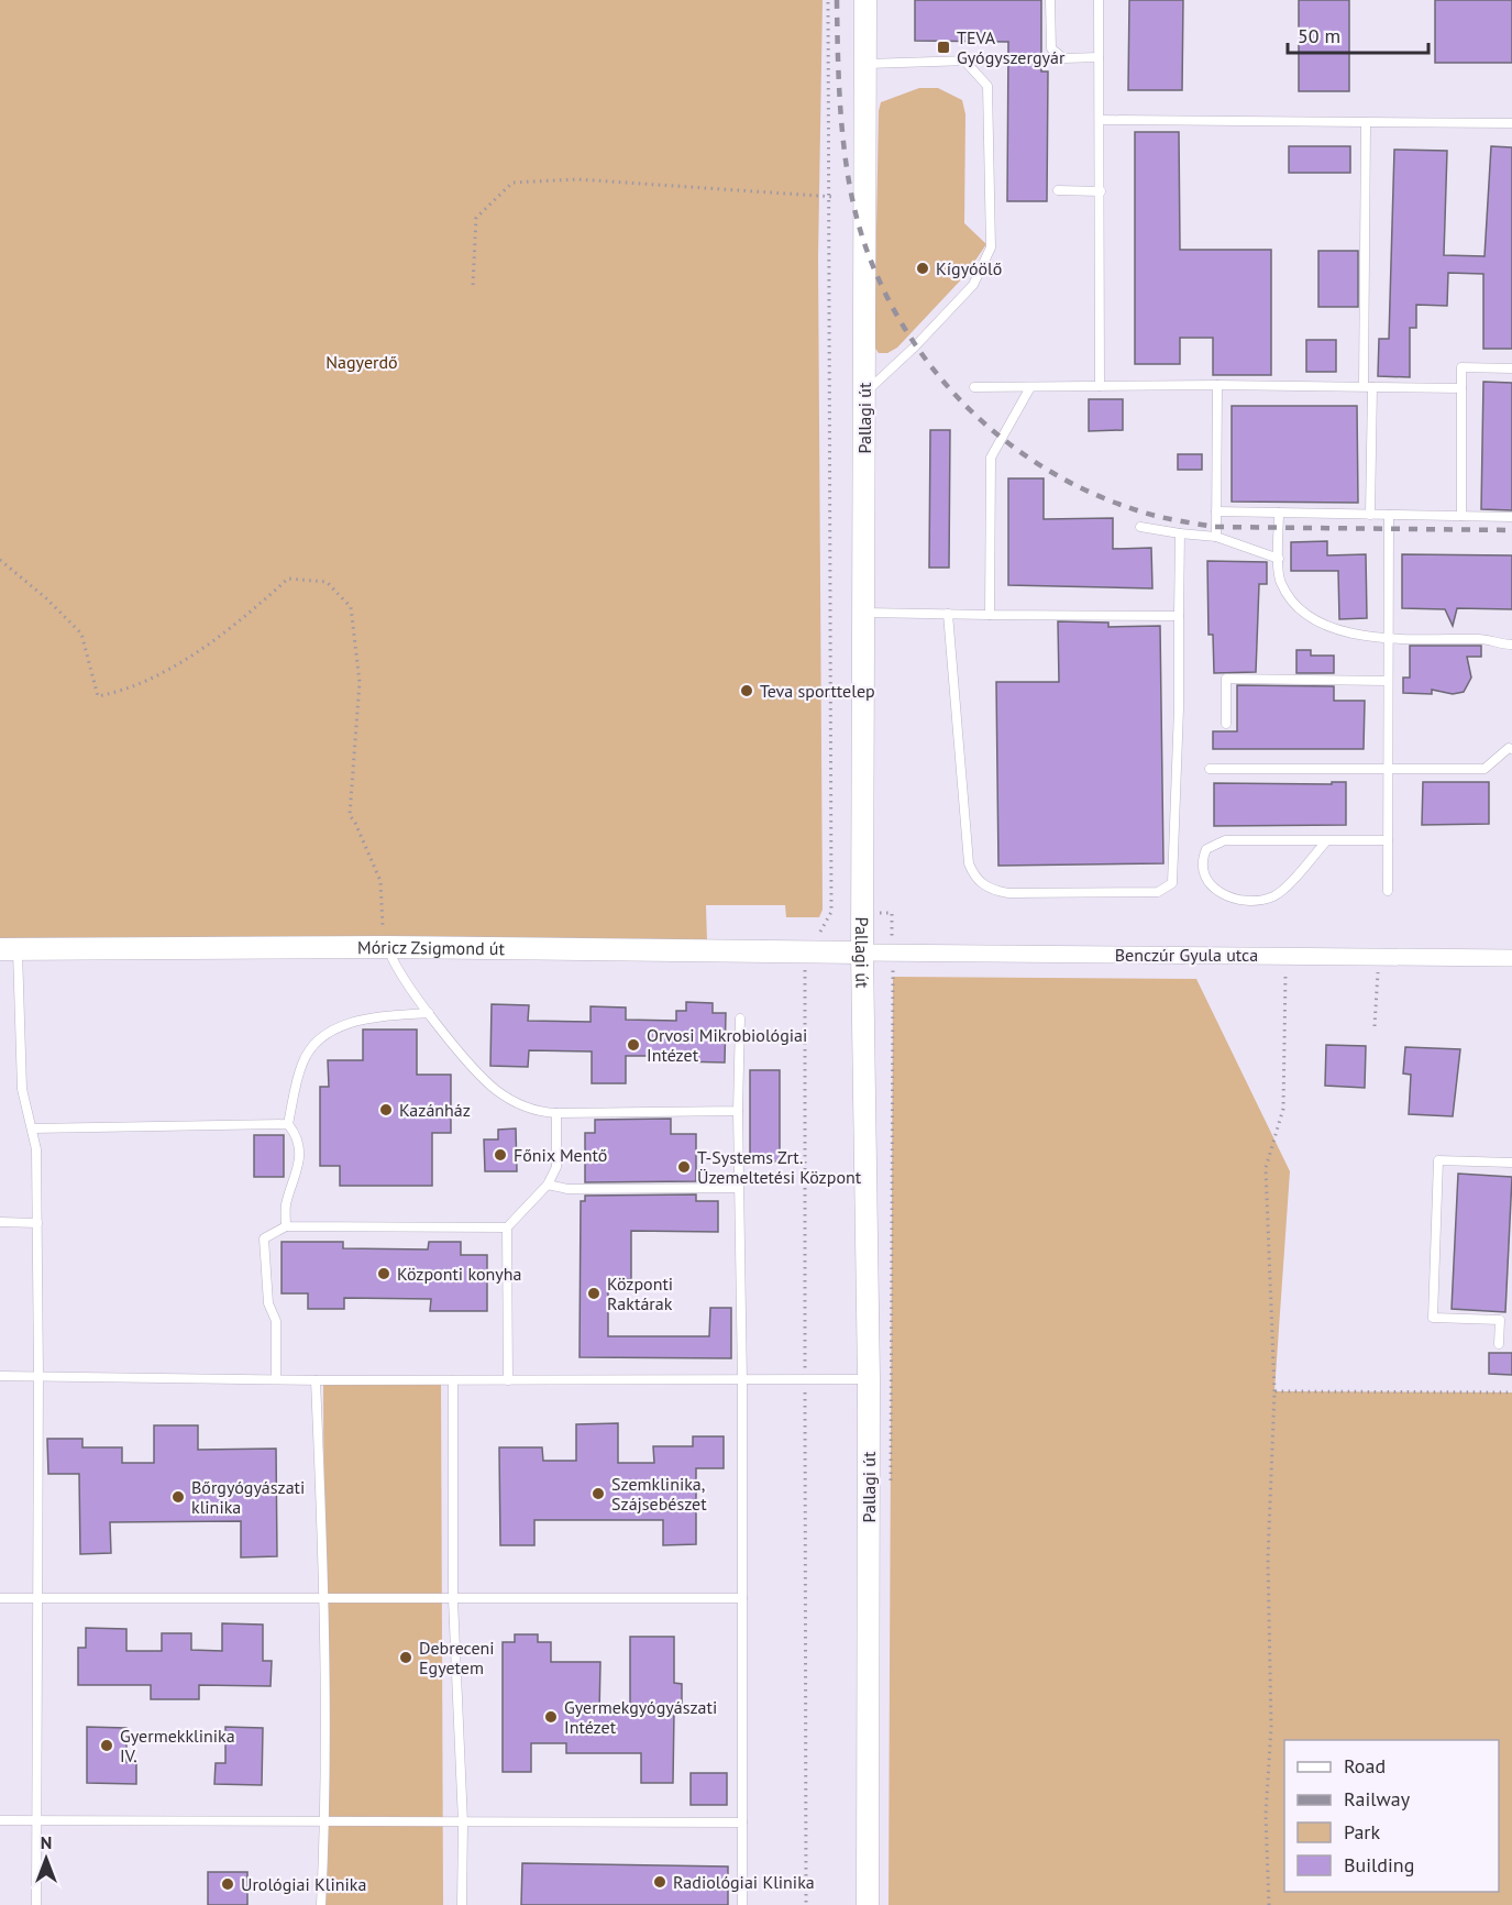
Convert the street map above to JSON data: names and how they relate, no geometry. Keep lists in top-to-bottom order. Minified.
{"streets":{"street":["Pallagi út","Móricz Zsigmond út","Benczúr Gyula utca"]},"crossings":[["Pallagi út","Móricz Zsigmond út"],["Pallagi út","Benczúr Gyula utca"],["Móricz Zsigmond út","Benczúr Gyula utca"]],"parks":["Nagyerdő"],"places":{"transit":["TEVA Gyógyszergyár"],"other":["Kígyóölő","Teva sporttelep","Orvosi Mikrobiológiai Intézet","Kazánház","Főnix Mentő","T-Systems Zrt. Üzemeltetési Központ","Központi konyha","Központi Raktárak","Szemklinika, Szájsebészet","Bőrgyógyászati klinika","Debreceni Egyetem","Gyermekgyógyászati Intézet","Gyermekklinika IV.","Radiológiai Klinika","Urológiai Klinika"]},"legend":["Road","Railway","Park","Building"],"scale_bar":"50 m","north":"top"}
